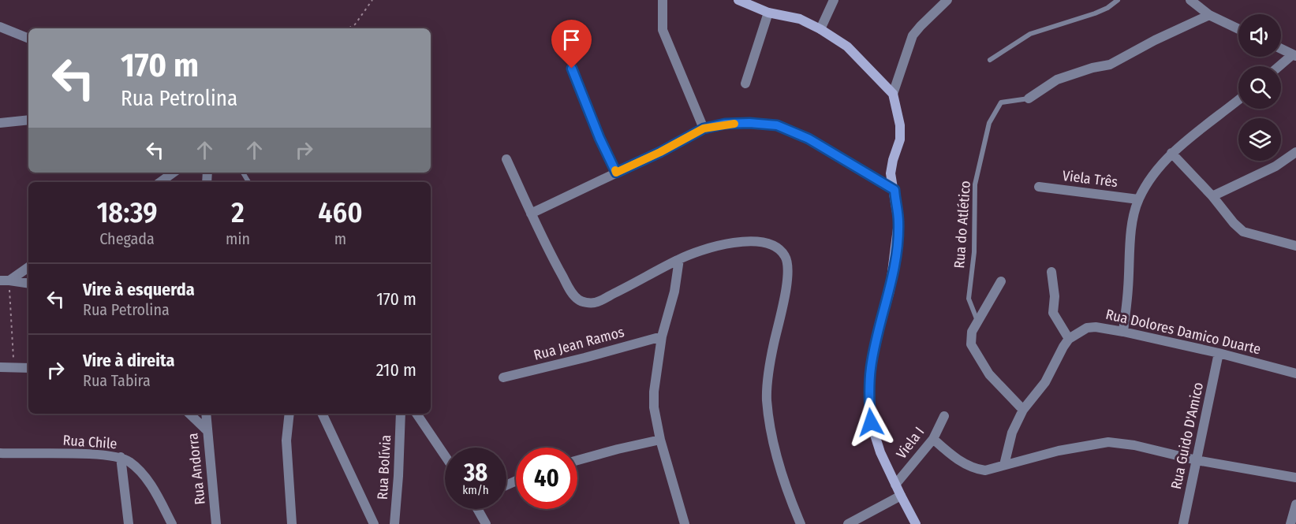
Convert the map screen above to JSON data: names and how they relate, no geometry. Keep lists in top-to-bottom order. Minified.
{"streets":{"street":["Viela Três","Rua Dolores Damico Duarte","Rua Jean Ramos","Rua Guido D'Amico","Rua Chile","Viela I","Rua Bolívia","Rua Andorra"],"lane":["Rua do Atlético"]},"crossings":[["Rua Dolores Damico Duarte","Rua Guido D'Amico"]],"page":{"turn":["170 m","Rua Petrolina"],"eta":["18:39","Chegada","2","min","460","m"],"list":[{"name":"Vire à esquerda","note":"Rua Petrolina","value":"170 m"},{"name":"Vire à direita","note":"Rua Tabira","value":"210 m"}],"speed":"38 km/h","limit":"40"}}
